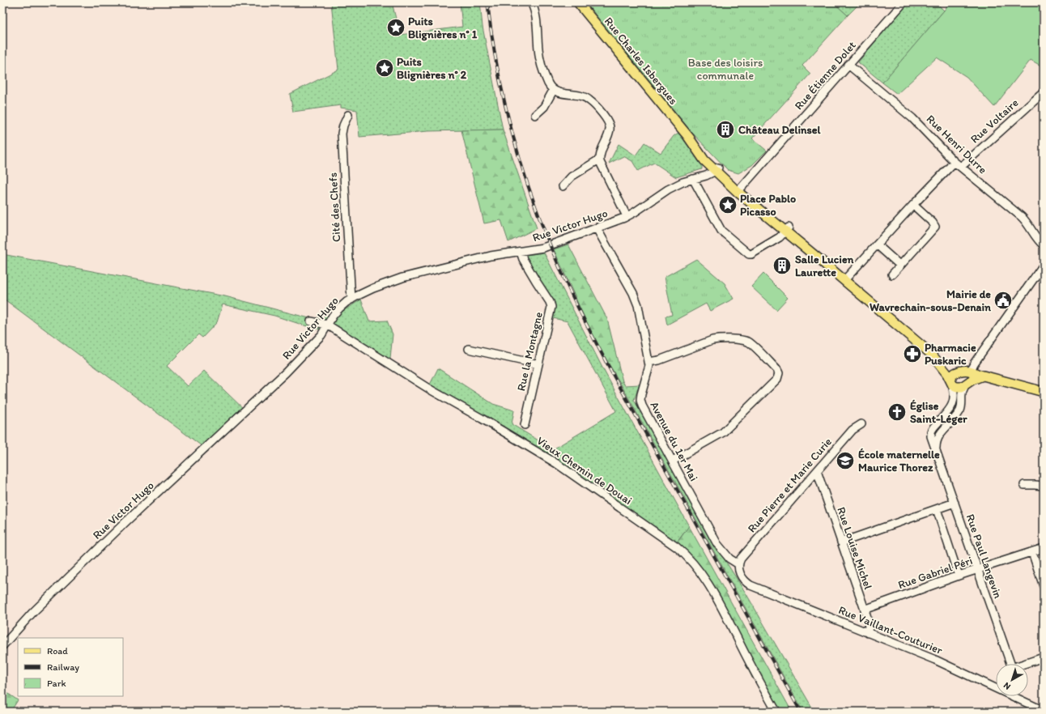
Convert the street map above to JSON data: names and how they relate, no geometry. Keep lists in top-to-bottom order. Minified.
{"streets":{"main road":["Rue Charles Isbergues"],"street":["Rue Étienne Dolet","Rue Voltaire","Rue Henri Durre","Cité des Chefs","Rue Victor Hugo","Rue la Montagne","Avenue du 1er Mai","Vieux Chemin de Douai","Rue Pierre et Marie Curie","Rue Louise Michel","Rue Paul Langevin","Rue Gabriel Péri","Rue Vaillant-Couturier"]},"crossings":[["Rue Charles Isbergues","Rue Étienne Dolet"],["Rue Charles Isbergues","Rue Voltaire"],["Rue Charles Isbergues","Rue Victor Hugo"],["Rue Charles Isbergues","Rue Paul Langevin"],["Rue Étienne Dolet","Rue Henri Durre"],["Rue Voltaire","Rue Henri Durre"],["Cité des Chefs","Rue Victor Hugo"],["Rue Victor Hugo","Rue la Montagne"],["Rue Victor Hugo","Avenue du 1er Mai"],["Rue Victor Hugo","Vieux Chemin de Douai"],["Avenue du 1er Mai","Rue Pierre et Marie Curie"],["Avenue du 1er Mai","Rue Vaillant-Couturier"],["Rue Pierre et Marie Curie","Rue Louise Michel"],["Rue Pierre et Marie Curie","Rue Vaillant-Couturier"],["Rue Louise Michel","Rue Gabriel Péri"],["Rue Louise Michel","Rue Vaillant-Couturier"],["Rue Paul Langevin","Rue Gabriel Péri"]],"parks":["Base des loisirs communale"],"places":{"place":["Puits Blignières n° 1","Puits Blignières n° 2","Place Pablo Picasso"],"building":["Château Delinsel","Salle Lucien Laurette"],"public building":["Mairie de Wavrechain-sous-Denain"],"pharmacy":["Pharmacie Puskaric"],"church":["Église Saint-Léger"],"school or university":["École maternelle Maurice Thorez"]},"legend":["Road","Railway","Park"],"north":"bottom left"}
